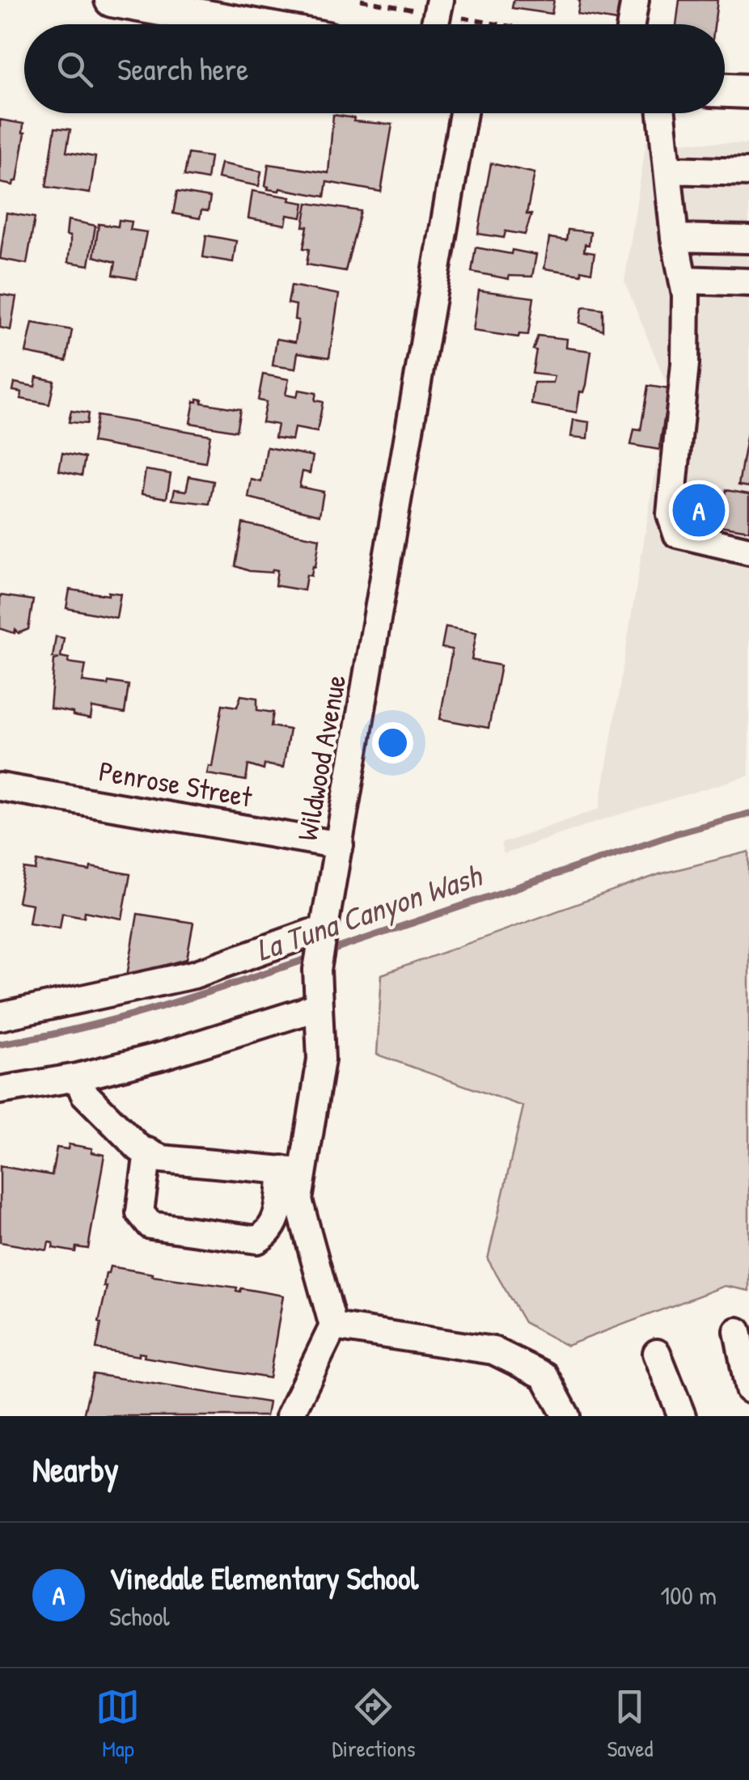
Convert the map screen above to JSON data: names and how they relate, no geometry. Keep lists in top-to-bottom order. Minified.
{"streets":{"street":["Wildwood Avenue","Penrose Street"]},"crossings":[["Wildwood Avenue","Penrose Street"]],"water":["La Tuna Canyon Wash"],"page":{"search":"Search here","pins":"A","heading":"Nearby","list":[{"mark":"A","name":"Vinedale Elementary School","note":"School","value":"100 m"}],"nav":["Map","Directions","Saved"]}}
